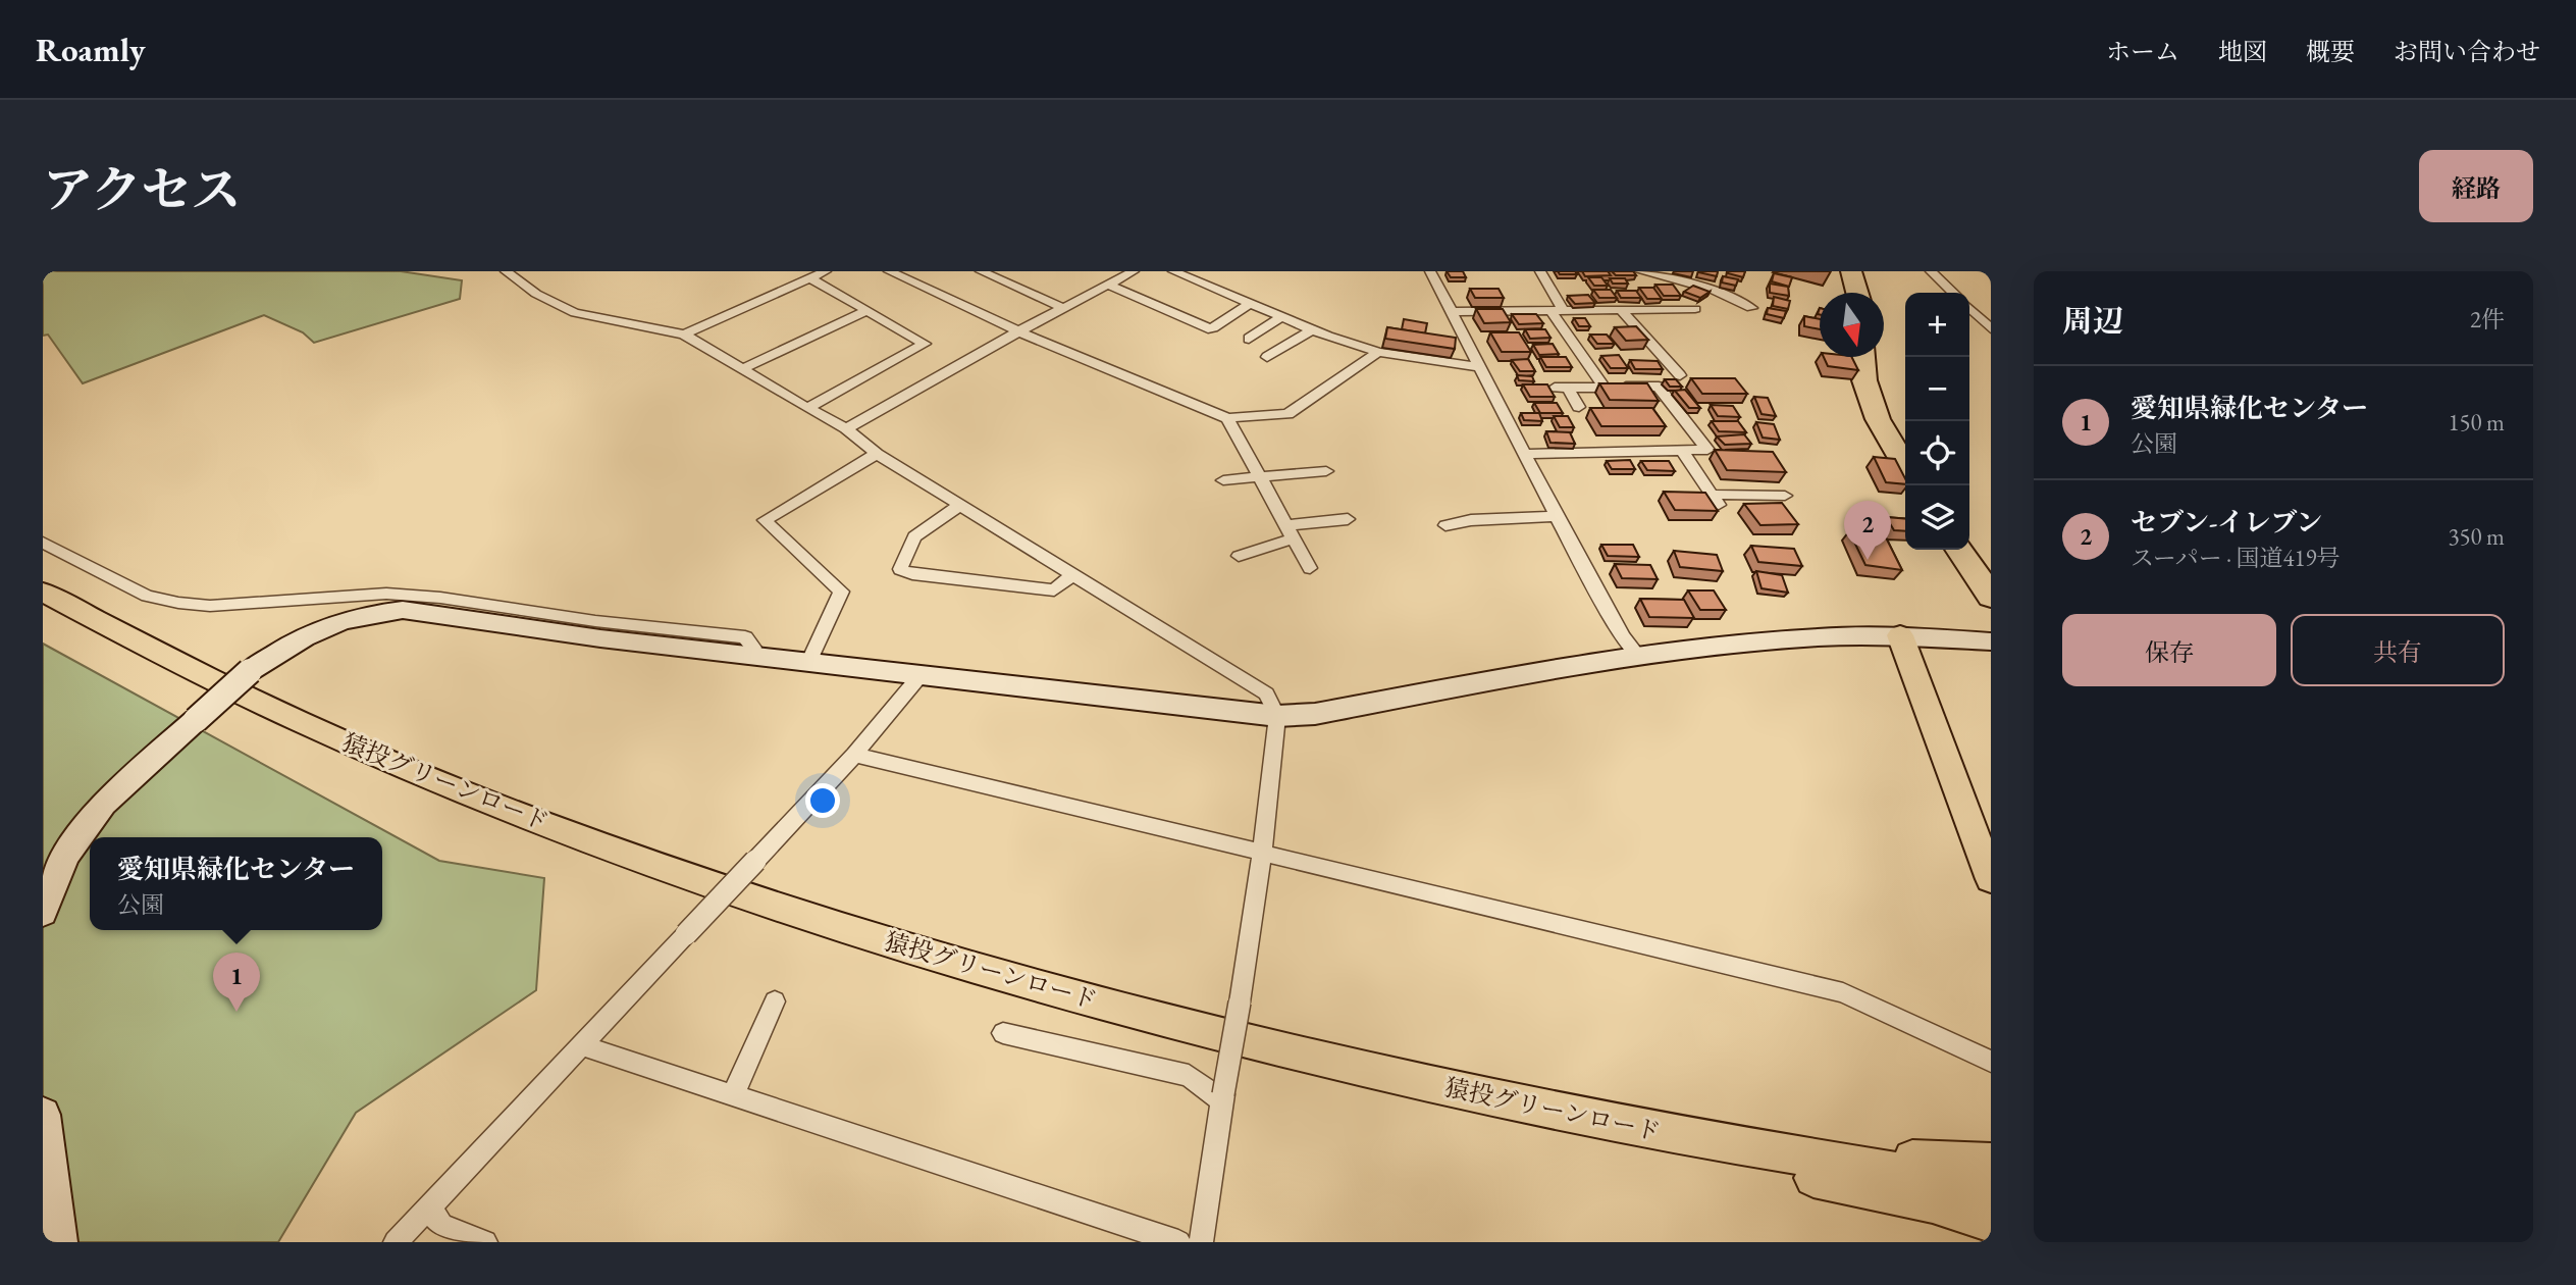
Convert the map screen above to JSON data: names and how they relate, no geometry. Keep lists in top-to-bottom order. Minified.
{"streets":{"main road":["猿投グリーンロード"]},"north":"bottom","page":{"header":"Roamly","nav":["ホーム","地図","概要","お問い合わせ"],"title":"アクセス","buttons":["経路",["保存","共有"]],"heading":["周辺","2件"],"map_buttons":["+","−"],"list":[{"mark":"1","name":"愛知県緑化センター","note":"公園","value":"150 m"},{"mark":"2","name":"セブン-イレブン","note":"スーパー · 国道419号","value":"350 m"}],"pins":["2","1"],"popup":["愛知県緑化センター","公園"]}}
